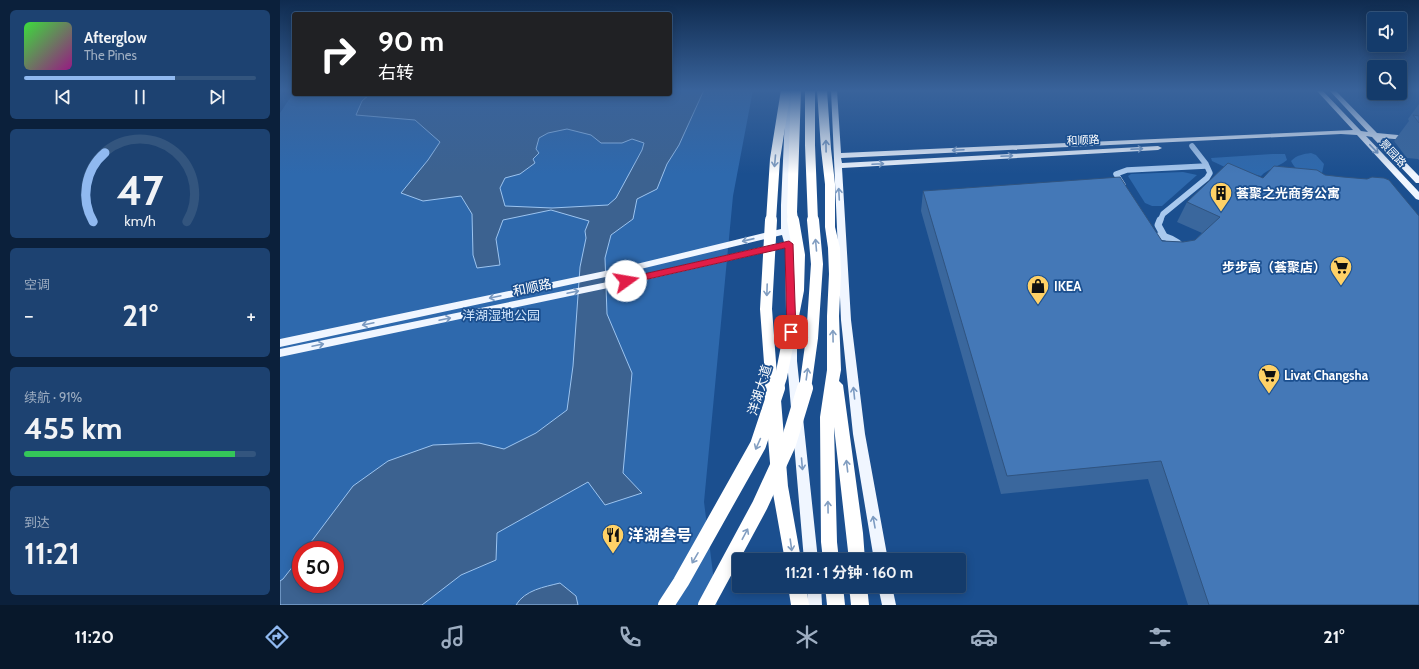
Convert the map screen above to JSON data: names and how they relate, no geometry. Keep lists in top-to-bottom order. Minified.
{"streets":{"highway":["洋湖大道"],"main road":["和顺路","景园路"]},"crossings":[["和顺路","景园路"]],"parks":["洋湖湿地公园"],"places":{"building":["荟聚之光商务公寓"],"supermarket":["步步高（荟聚店）","Livat Changsha"],"shop":["IKEA"],"restaurant":["洋湖叁号"]},"page":{"turn":["90 m","右转"],"song":["Afterglow","The Pines"],"tile":["空调",["续航 · 91%","455 km"],["到达","11:21"]],"heat":["−","21°","+"],"limit":"50","trip":"11:21 · 1 分钟 · 160 m","tabs":["11:20","21°"],"gauge":["47","km/h"]}}
